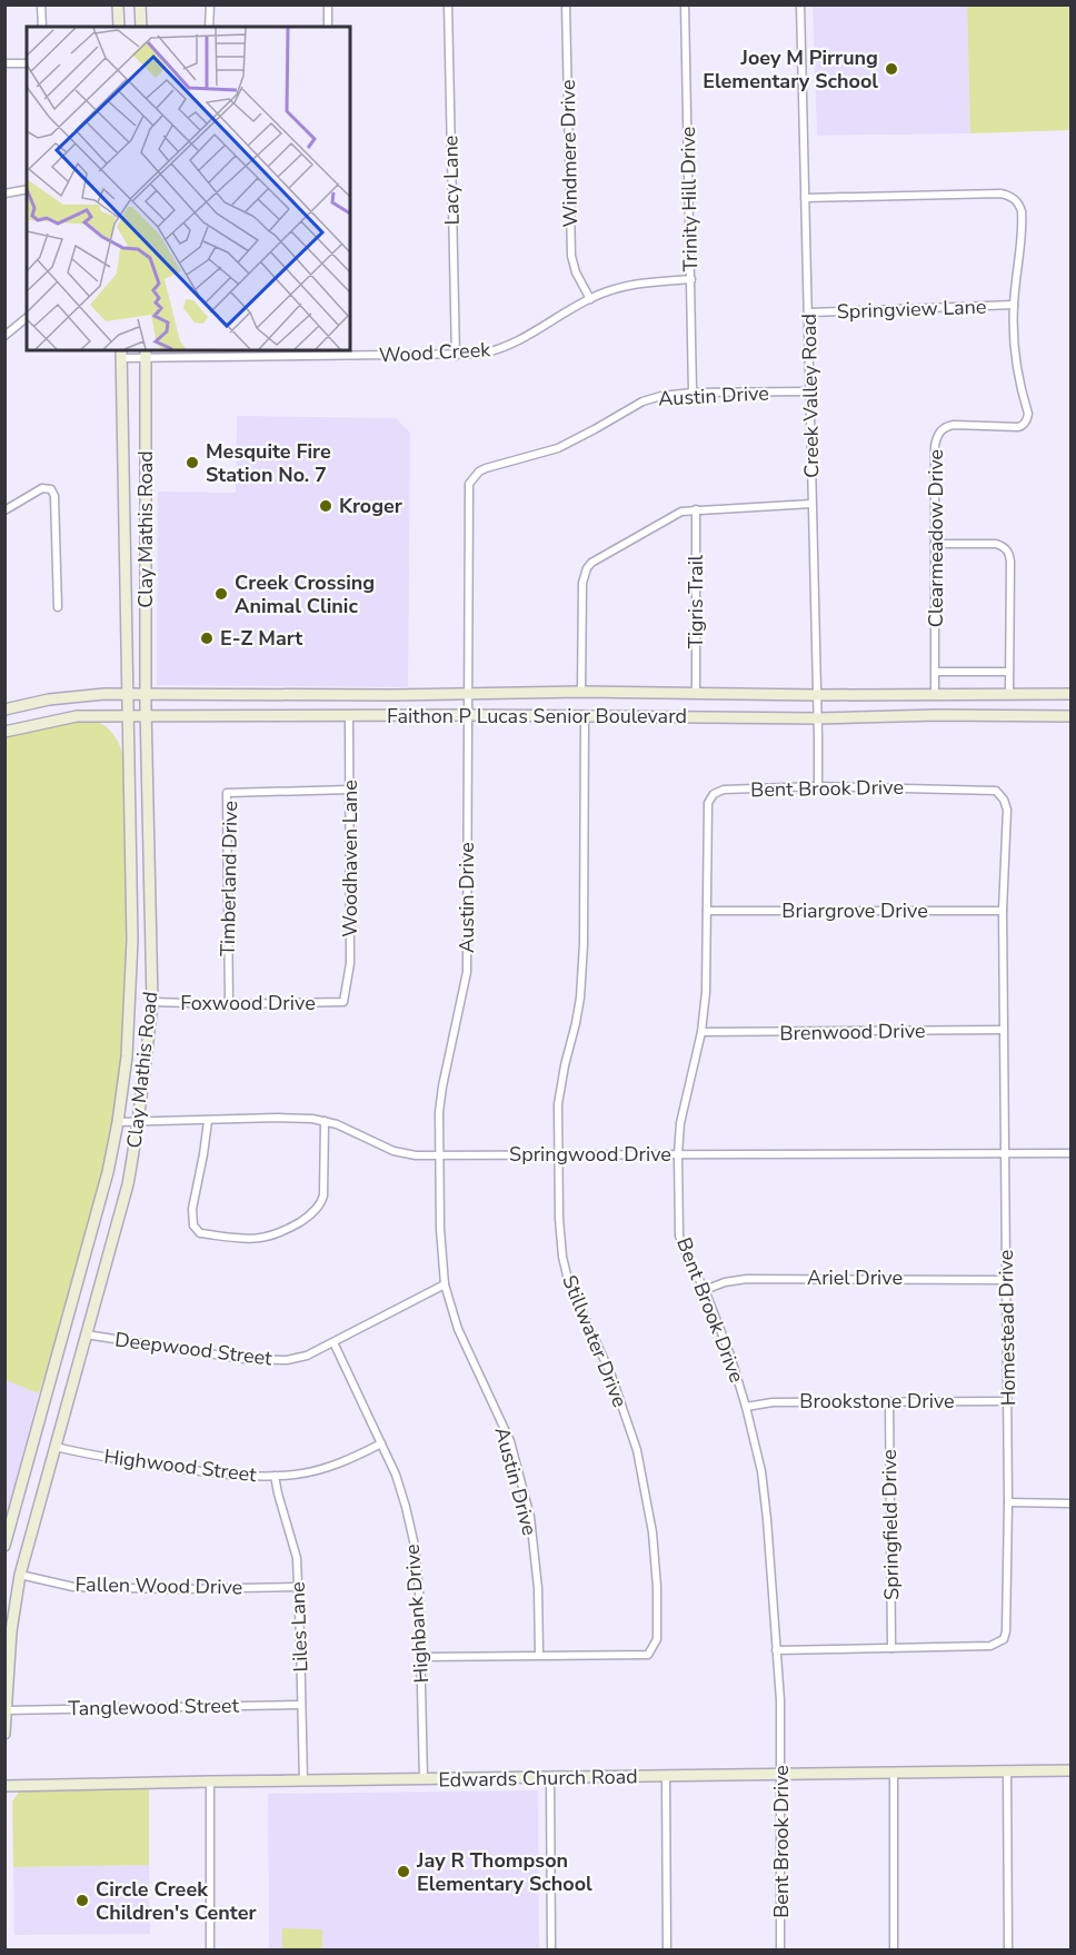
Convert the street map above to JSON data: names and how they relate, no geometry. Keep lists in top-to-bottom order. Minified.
{"streets":{"main road":["Clay Mathis Road","Faithon P Lucas Senior Boulevard","Edwards Church Road"],"street":["Windmere Drive","Lacy Lane","Trinity Hill Drive","Springview Lane","Wood Creek","Austin Drive","Creek Valley Road","Clearmeadow Drive","Tigris Trail","Bent Brook Drive","Woodhaven Lane","Timberland Drive","Briargrove Drive","Foxwood Drive","Brenwood Drive","Springwood Drive","Ariel Drive","Homestead Drive","Stillwater Drive","Deepwood Street","Brookstone Drive","Highwood Street","Springfield Drive","Fallen Wood Drive","Highbank Drive","Liles Lane","Tanglewood Street"]},"crossings":[["Windmere Drive","Wood Creek"],["Lacy Lane","Wood Creek"],["Trinity Hill Drive","Wood Creek"],["Trinity Hill Drive","Austin Drive"],["Springview Lane","Creek Valley Road"],["Springview Lane","Clearmeadow Drive"],["Wood Creek","Clay Mathis Road"],["Austin Drive","Creek Valley Road"],["Austin Drive","Faithon P Lucas Senior Boulevard"],["Austin Drive","Springwood Drive"],["Austin Drive","Stillwater Drive"],["Austin Drive","Deepwood Street"],["Creek Valley Road","Clearmeadow Drive"],["Creek Valley Road","Faithon P Lucas Senior Boulevard"],["Creek Valley Road","Bent Brook Drive"],["Clay Mathis Road","Faithon P Lucas Senior Boulevard"],["Clay Mathis Road","Foxwood Drive"],["Clay Mathis Road","Springwood Drive"],["Clay Mathis Road","Deepwood Street"],["Clay Mathis Road","Highwood Street"],["Clay Mathis Road","Fallen Wood Drive"],["Clay Mathis Road","Tanglewood Street"],["Clearmeadow Drive","Faithon P Lucas Senior Boulevard"],["Tigris Trail","Faithon P Lucas Senior Boulevard"],["Faithon P Lucas Senior Boulevard","Woodhaven Lane"],["Faithon P Lucas Senior Boulevard","Stillwater Drive"],["Bent Brook Drive","Briargrove Drive"],["Bent Brook Drive","Brenwood Drive"],["Bent Brook Drive","Springwood Drive"],["Bent Brook Drive","Ariel Drive"],["Bent Brook Drive","Homestead Drive"],["Bent Brook Drive","Brookstone Drive"],["Bent Brook Drive","Edwards Church Road"],["Woodhaven Lane","Timberland Drive"],["Woodhaven Lane","Foxwood Drive"],["Timberland Drive","Foxwood Drive"],["Briargrove Drive","Homestead Drive"],["Brenwood Drive","Homestead Drive"],["Springwood Drive","Homestead Drive"],["Springwood Drive","Stillwater Drive"],["Ariel Drive","Homestead Drive"],["Homestead Drive","Brookstone Drive"],["Homestead Drive","Springfield Drive"],["Stillwater Drive","Highbank Drive"],["Deepwood Street","Highbank Drive"],["Brookstone Drive","Springfield Drive"],["Highwood Street","Highbank Drive"],["Highwood Street","Liles Lane"],["Fallen Wood Drive","Liles Lane"],["Highbank Drive","Edwards Church Road"],["Liles Lane","Tanglewood Street"],["Liles Lane","Edwards Church Road"]],"places":["Joey M Pirrung Elementary School","Mesquite Fire Station No. 7","Kroger","Creek Crossing Animal Clinic","E-Z Mart","Jay R Thompson Elementary School","Circle Creek Children's Center"]}
